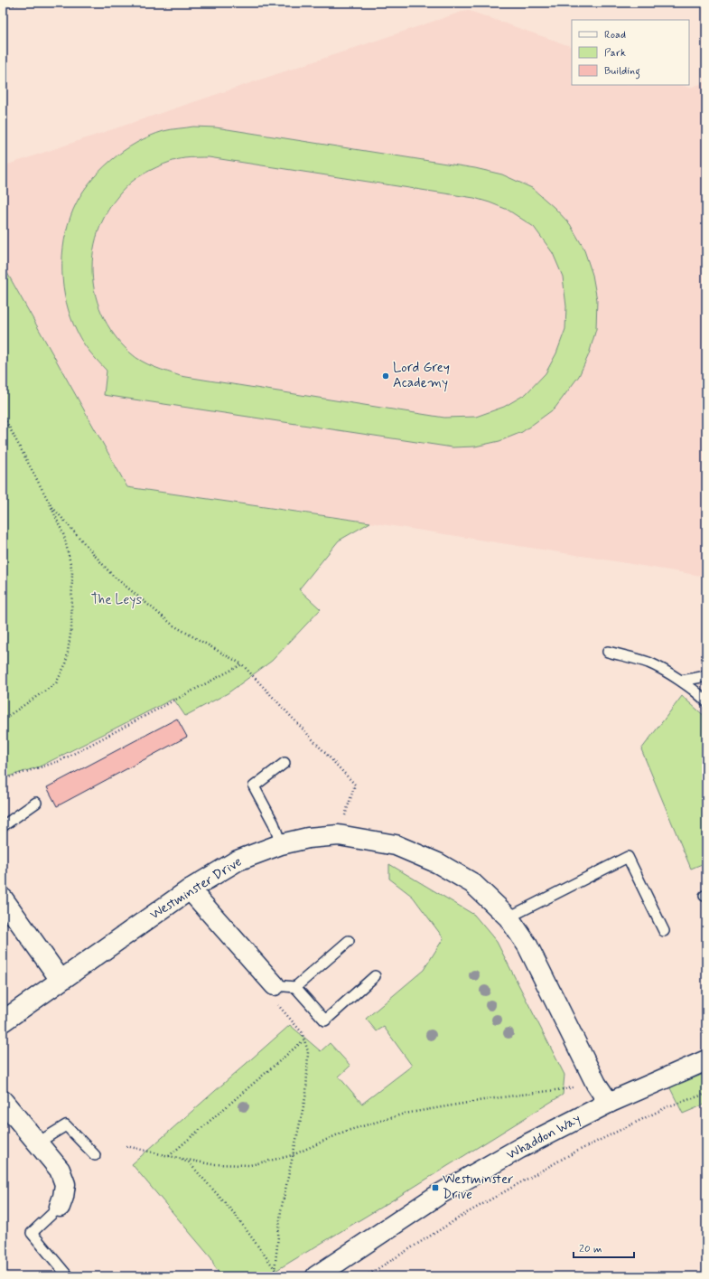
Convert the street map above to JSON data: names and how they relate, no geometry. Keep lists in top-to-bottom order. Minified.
{"streets":{"street":["Westminster Drive","Whaddon Way"]},"crossings":[["Westminster Drive","Whaddon Way"]],"parks":["The Leys"],"places":{"other":["Lord Grey Academy"],"transit":["Westminster Drive"]},"legend":["Road","Park","Building"],"scale_bar":"20 m"}
